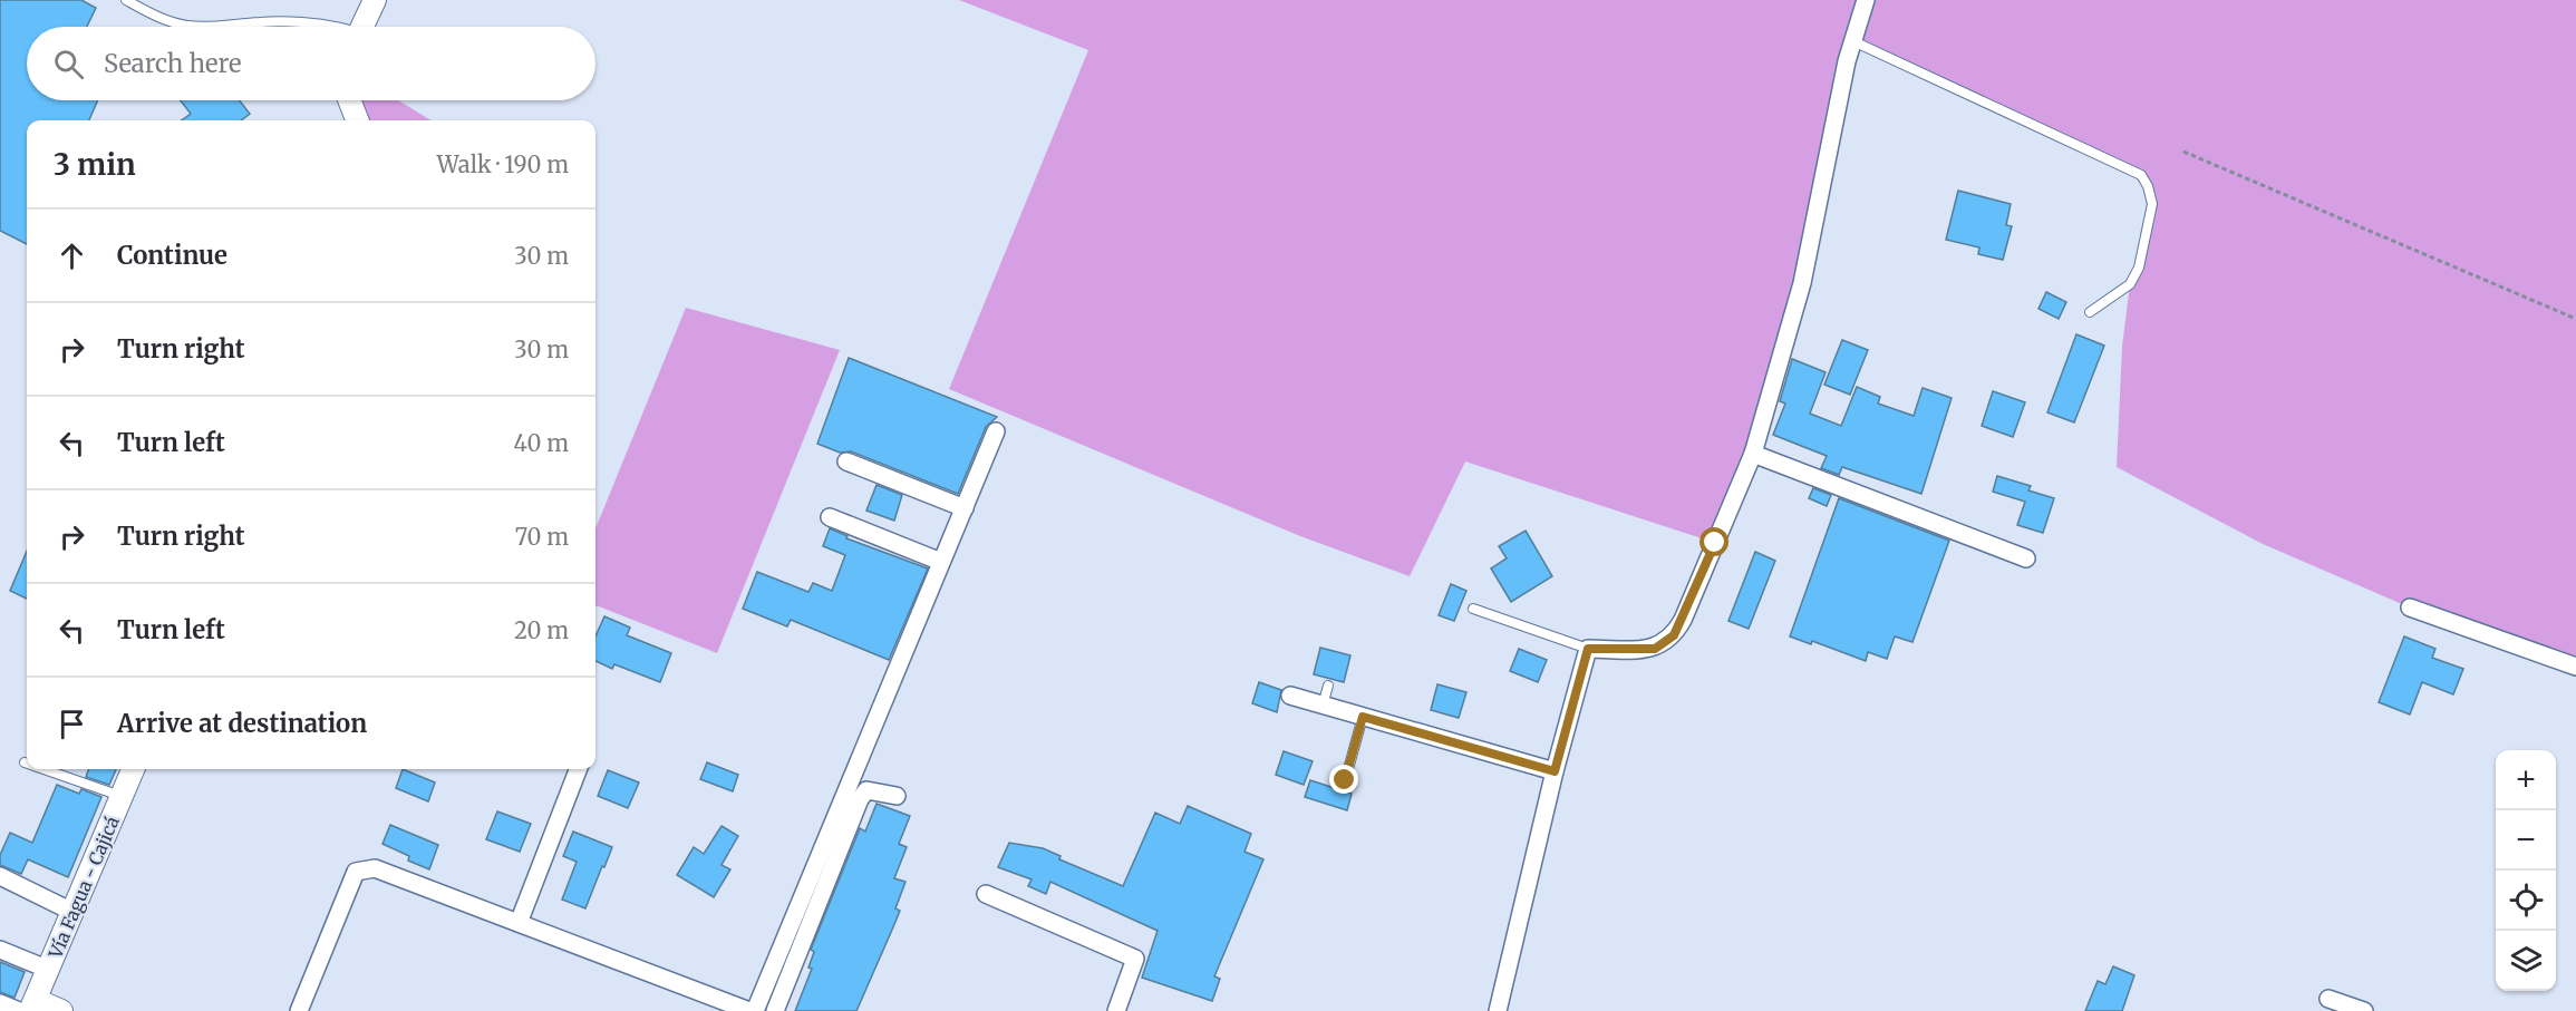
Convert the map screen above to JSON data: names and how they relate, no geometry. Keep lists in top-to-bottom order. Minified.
{"streets":{"street":["Vía Fagua - Cajicá"]},"page":{"search":"Search here","heading":["3 min","Walk · 190 m"],"list":[["Continue","30 m"],["Turn right","30 m"],["Turn left","40 m"],["Turn right","70 m"],["Turn left","20 m"],"Arrive at destination"],"map_buttons":["+","−"]}}
